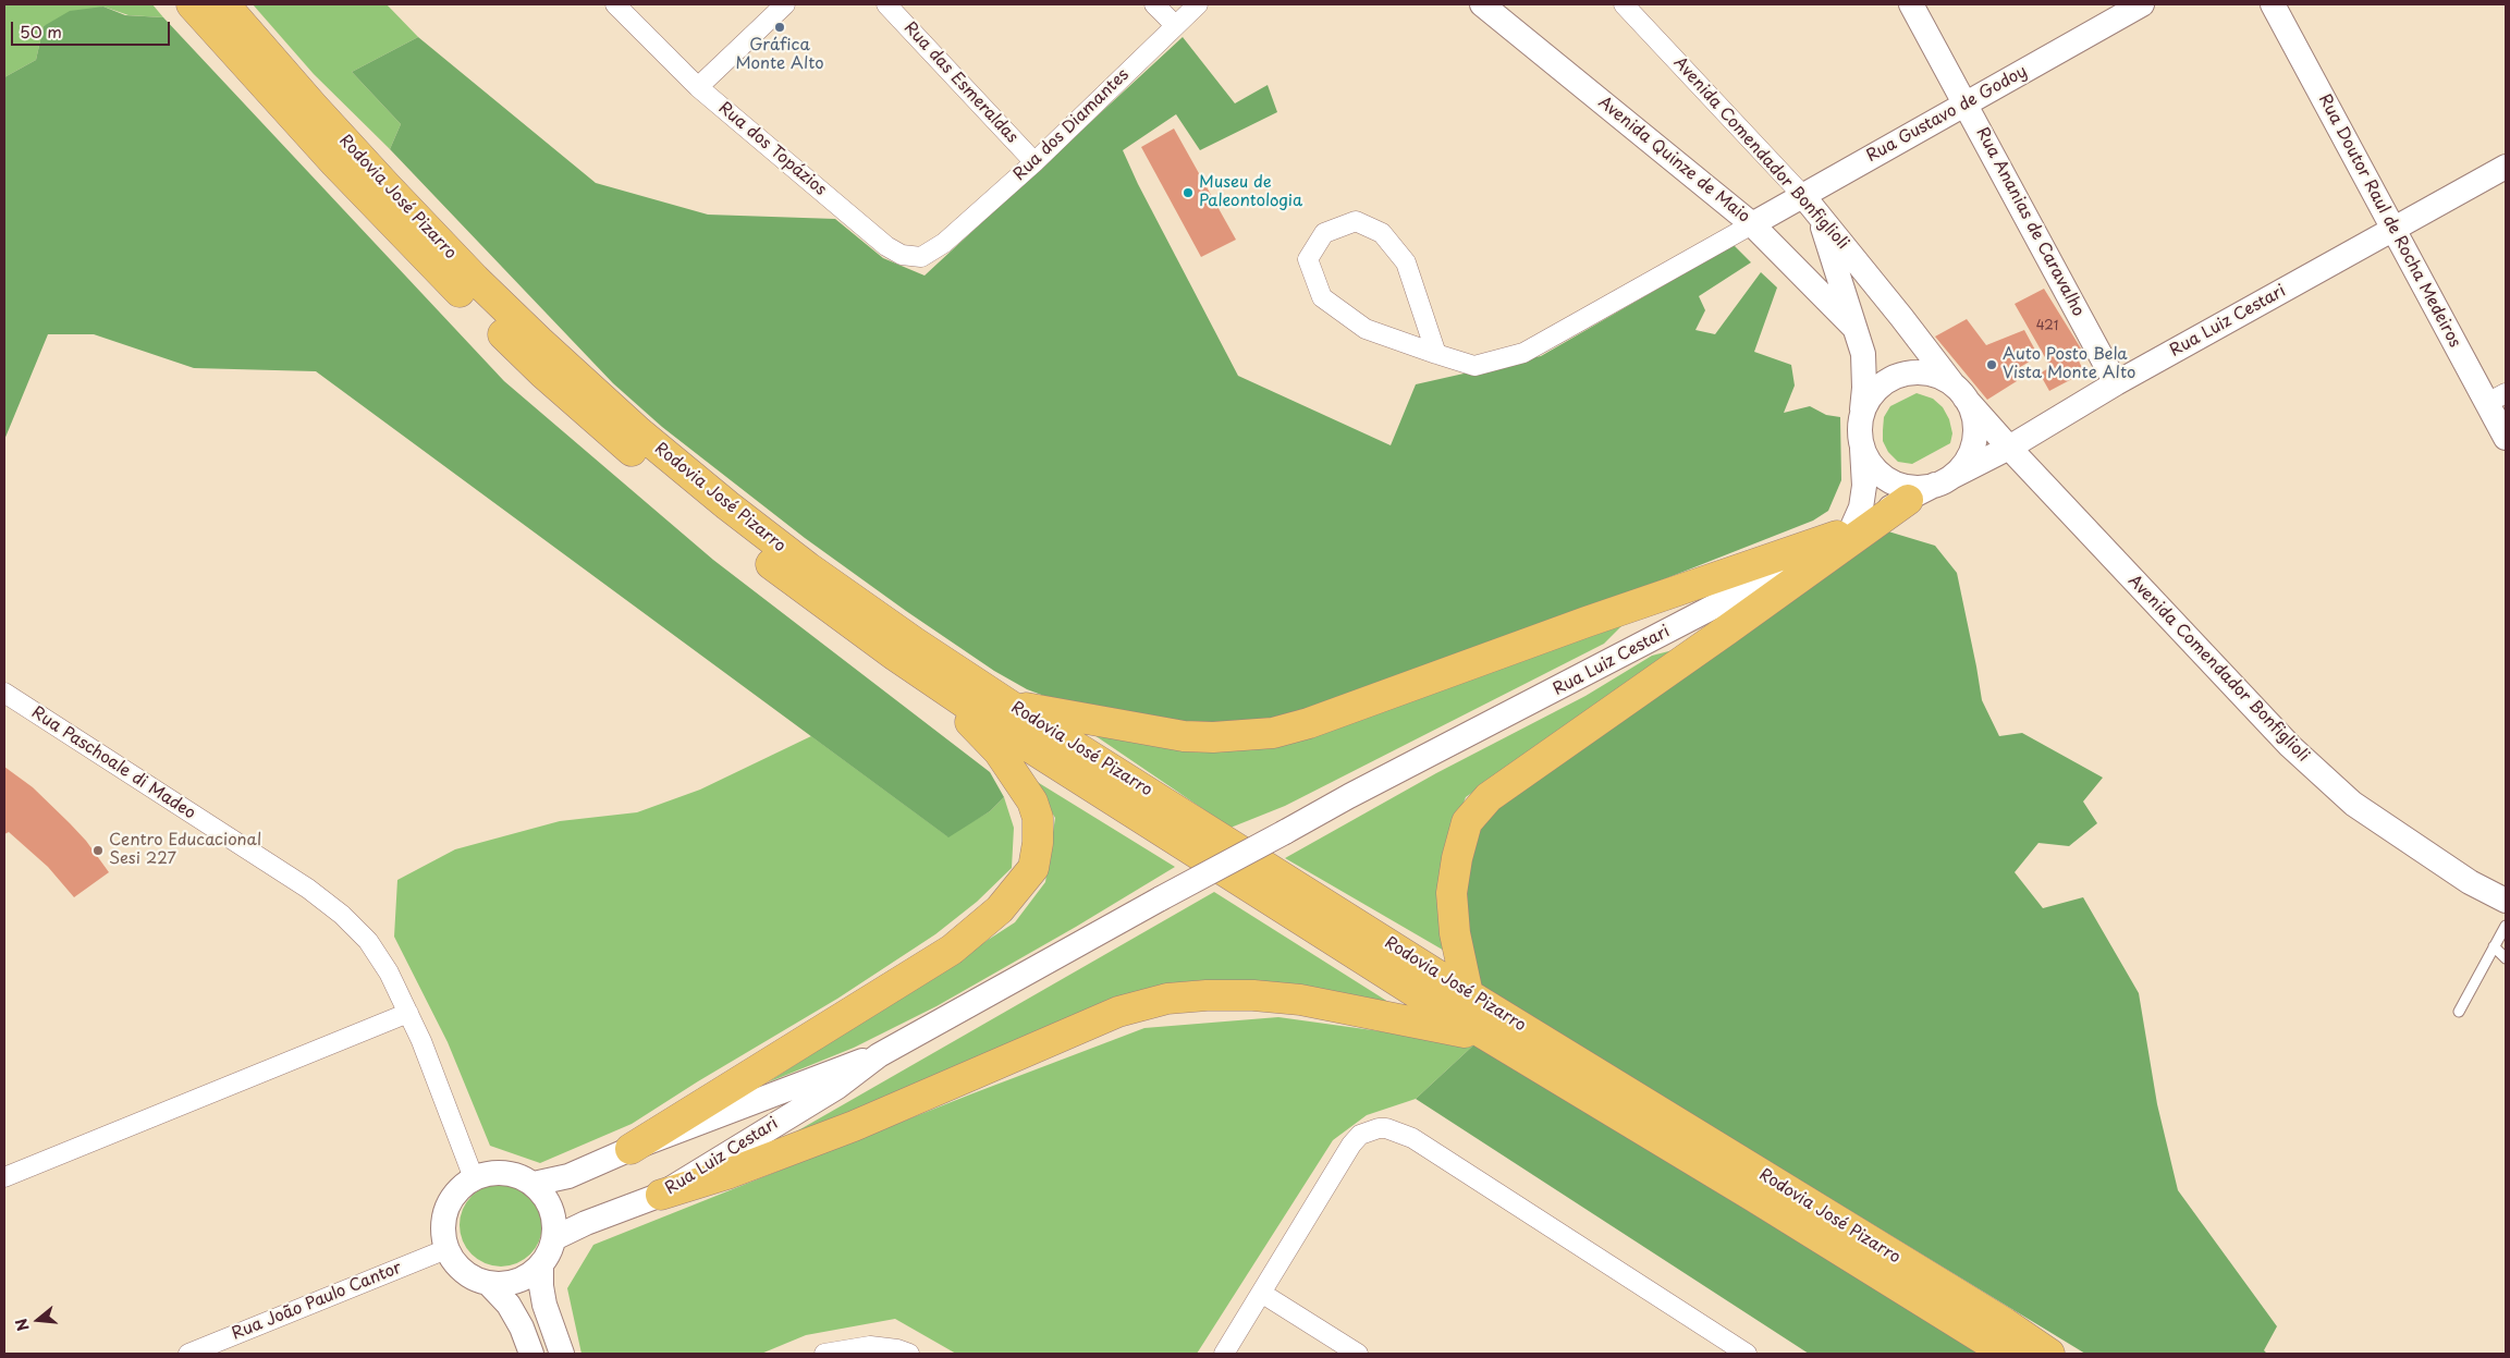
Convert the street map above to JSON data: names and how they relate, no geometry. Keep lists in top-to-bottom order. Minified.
{"streets":{"main road":["Rodovia José Pizarro"],"street":["Rua das Esmeraldas","Rua Gustavo de Godoy","Rua dos Diamantes","Rua dos Topázios","Avenida Comendador Bonfiglioli","Avenida Quinze de Maio","Rua Doutor Raul de Rocha Medeiros","Rua Ananias de Caravalho","Rua Luiz Cestari","Rua Paschoale di Madeo","Rua João Paulo Cantor"]},"crossings":[["Rua das Esmeraldas","Rua dos Diamantes"],["Rua Gustavo de Godoy","Avenida Comendador Bonfiglioli"],["Rua Gustavo de Godoy","Avenida Quinze de Maio"],["Rua Gustavo de Godoy","Rua Ananias de Caravalho"],["Rua dos Diamantes","Rua dos Topázios"],["Avenida Comendador Bonfiglioli","Rua Luiz Cestari"],["Rua Doutor Raul de Rocha Medeiros","Rua Luiz Cestari"],["Rua Ananias de Caravalho","Rua Luiz Cestari"],["Rua Luiz Cestari","Rua Paschoale di Madeo"],["Rua Luiz Cestari","Rua João Paulo Cantor"],["Rua Paschoale di Madeo","Rua João Paulo Cantor"]],"places":["Gráfica Monte Alto","Museu de Paleontologia","Auto Posto Bela Vista Monte Alto","Centro Educacional Sesi 227"],"house_numbers":["421"],"scale_bar":"50 m","north":"left"}
